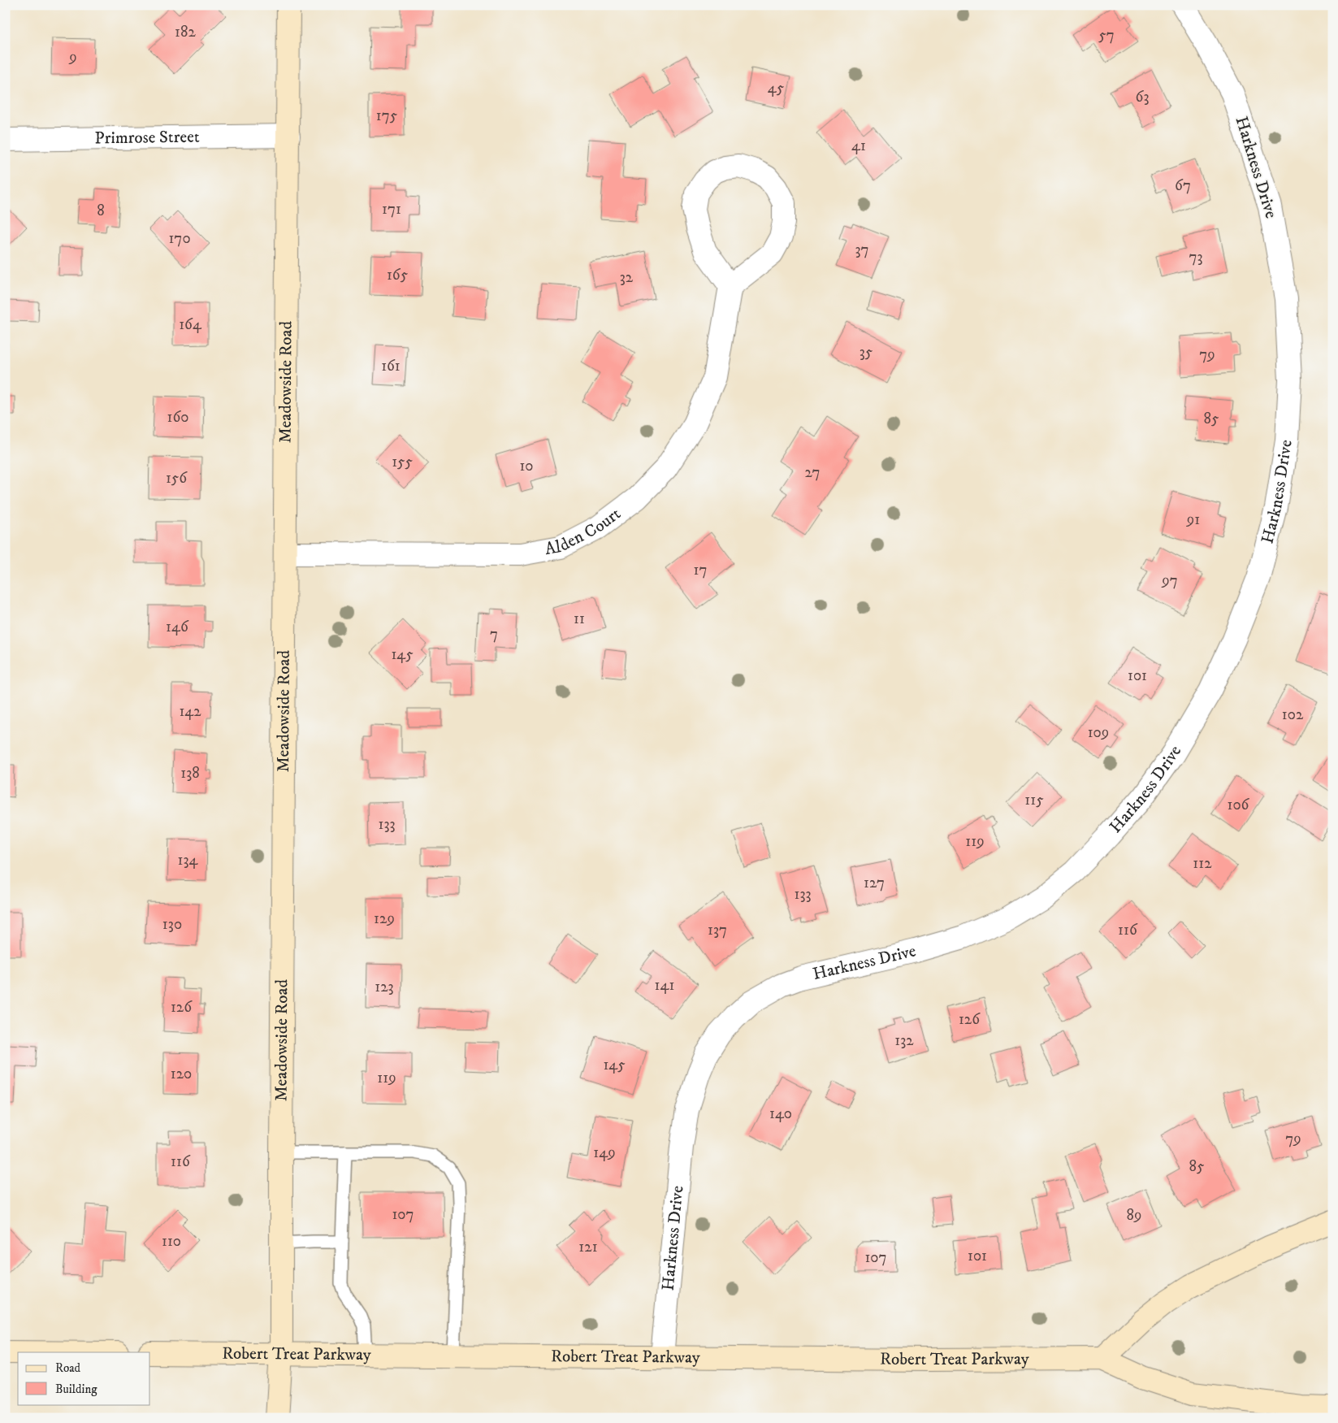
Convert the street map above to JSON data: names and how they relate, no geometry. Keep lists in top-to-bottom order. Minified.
{"streets":{"street":["Primrose Street","Harkness Drive","Meadowside Road","Alden Court","Robert Treat Parkway"]},"crossings":[["Primrose Street","Meadowside Road"],["Harkness Drive","Robert Treat Parkway"],["Meadowside Road","Alden Court"],["Meadowside Road","Robert Treat Parkway"]],"house_numbers":["182","57","9","45","63","175","41","67","171","8","170","37","73","165","32","164","35","79","161","160","85","155","10","27","156","91","17","97","11","146","7","145","101","142","102","109","138","115","106","133","119","134","112","127","133","129","130","137","116","141","123","126","126","132","145","120","119","140","79","149","116","85","107","89","110","121","101","107"],"legend":["Road","Building"]}
